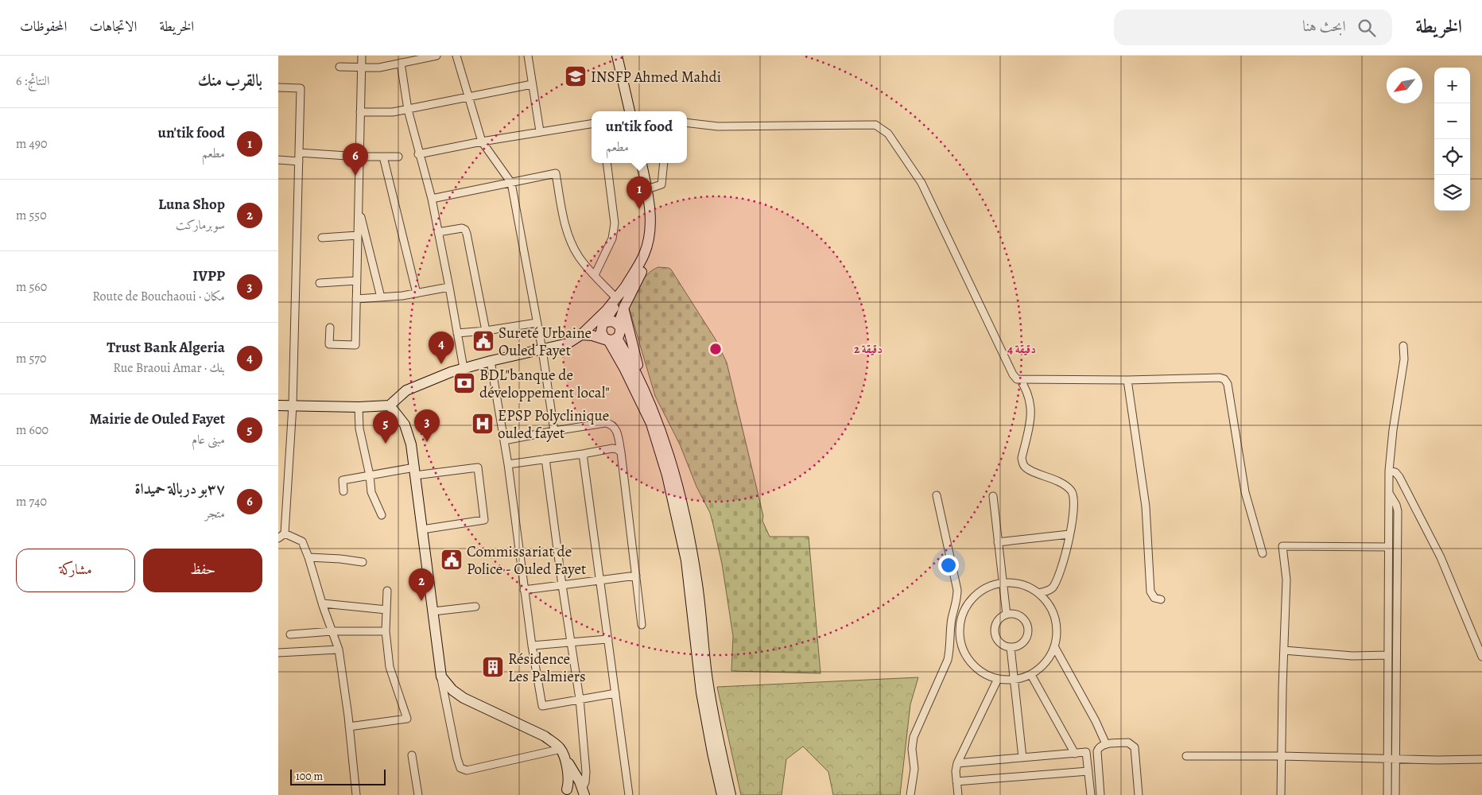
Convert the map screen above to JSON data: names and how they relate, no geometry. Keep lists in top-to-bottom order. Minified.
{"places":{"school or university":["INSFP Ahmed Mahdi"],"public building":["Sureté Urbaine Ouled Fayet","Commissariat de Police - Ouled Fayet"],"bank":["BDL\"banque de développement local\""],"hospital":["EPSP Polyclinique ouled fayet"],"building":["Résidence Les Palmiers"]},"scale_bar":"100 m","north":"bottom left","page":{"header":"الخريطة","search":"ابحث هنا","nav":["الخريطة","الاتجاهات","المحفوظات"],"heading":["بالقرب منك","النتائج: 6"],"map_buttons":["+","−"],"list":[{"mark":"1","name":"un'tik food","note":"مطعم","value":"490 m"},{"mark":"2","name":"Luna Shop","note":"سوبرماركت","value":"550 m"},{"mark":"3","name":"IVPP","note":"مكان · Route de Bouchaoui","value":"560 m"},{"mark":"4","name":"Trust Bank Algeria","note":"بنك · Rue Braoui Amar","value":"570 m"},{"mark":"5","name":"Mairie de Ouled Fayet","note":"مبنى عام","value":"600 m"},{"mark":"6","name":"٣٧بو دربالة حميداة","note":"متجر","value":"740 m"}],"popup":["un'tik food","مطعم"],"pins":["6","1","4","3","5","2"],"buttons":["حفظ","مشاركة"],"scale":"100 m"},"rings":["2 دقيقة","4 دقيقة"]}
